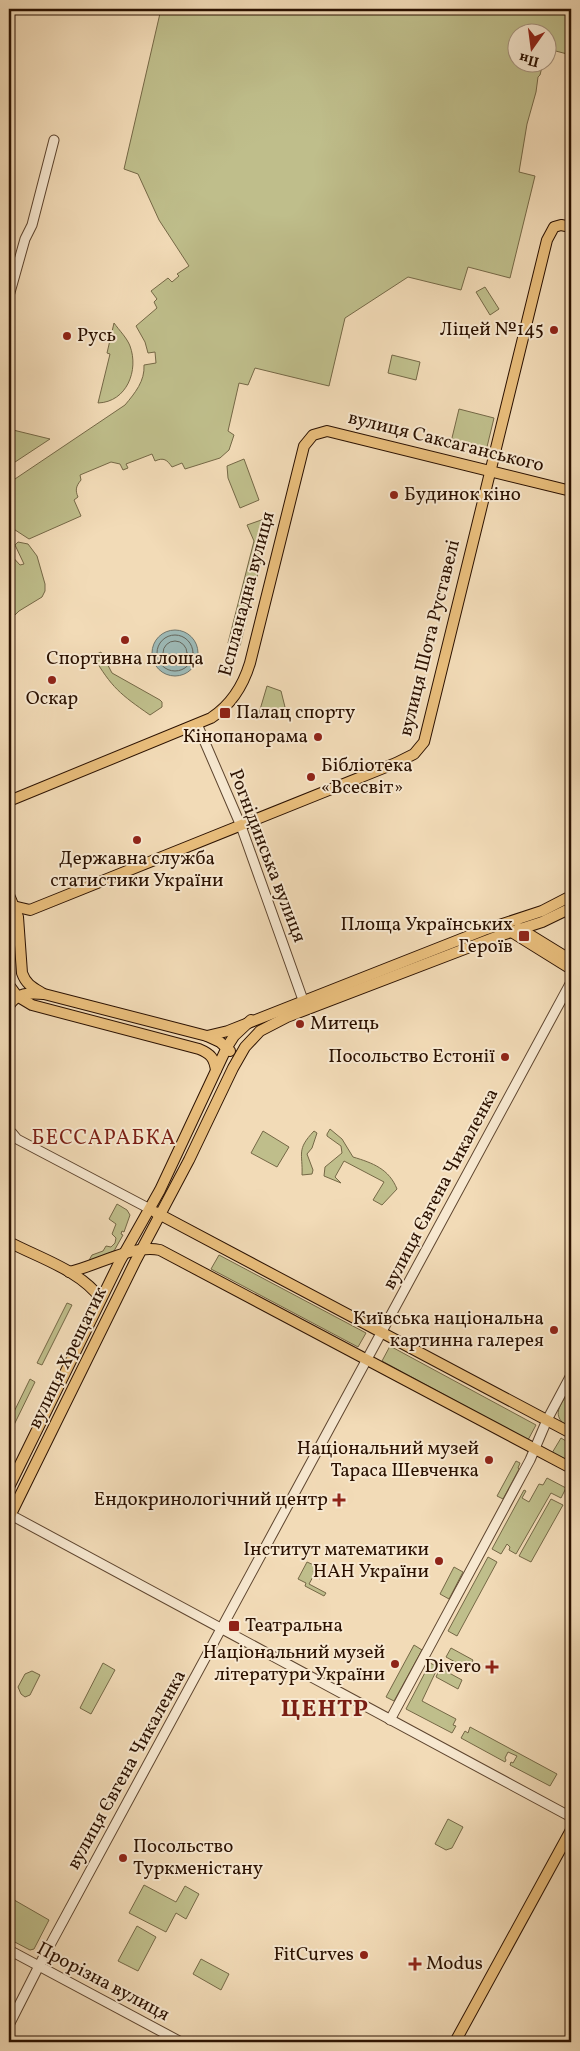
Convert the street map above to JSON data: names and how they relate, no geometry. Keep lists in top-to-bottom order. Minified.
{"streets":{"main road":["вулиця Саксаганського","Еспланадна вулиця","вулиця Шота Руставелі","вулиця Хрещатик"],"street":["Рогнідинська вулиця","вулиця Євгена Чикаленка","Прорізна вулиця"]},"crossings":[["вулиця Саксаганського","Еспланадна вулиця"],["вулиця Саксаганського","вулиця Шота Руставелі"],["Еспланадна вулиця","Рогнідинська вулиця"],["вулиця Шота Руставелі","Рогнідинська вулиця"],["вулиця Євгена Чикаленка","Прорізна вулиця"]],"districts":["БЕССАРАБКА","ЦЕНТР"],"places":{"other":["Ліцей №145","Русь","Будинок кіно","Спортивна площа","Оскар","Кінопанорама","Бібліотека «Всесвіт»","Державна служба статистики України","Митець","Посольство Естонії","Київська національна картинна галерея","Національний музей Тараса Шевченка","Інститут математики НАН України","Національний музей літератури України","Посольство Туркменістану","FitCurves"],"transit":["Палац спорту","Площа Українських Героїв","Театральна"],"health":["Ендокринологічний центр","Divero","Modus"]},"north":"bottom"}
